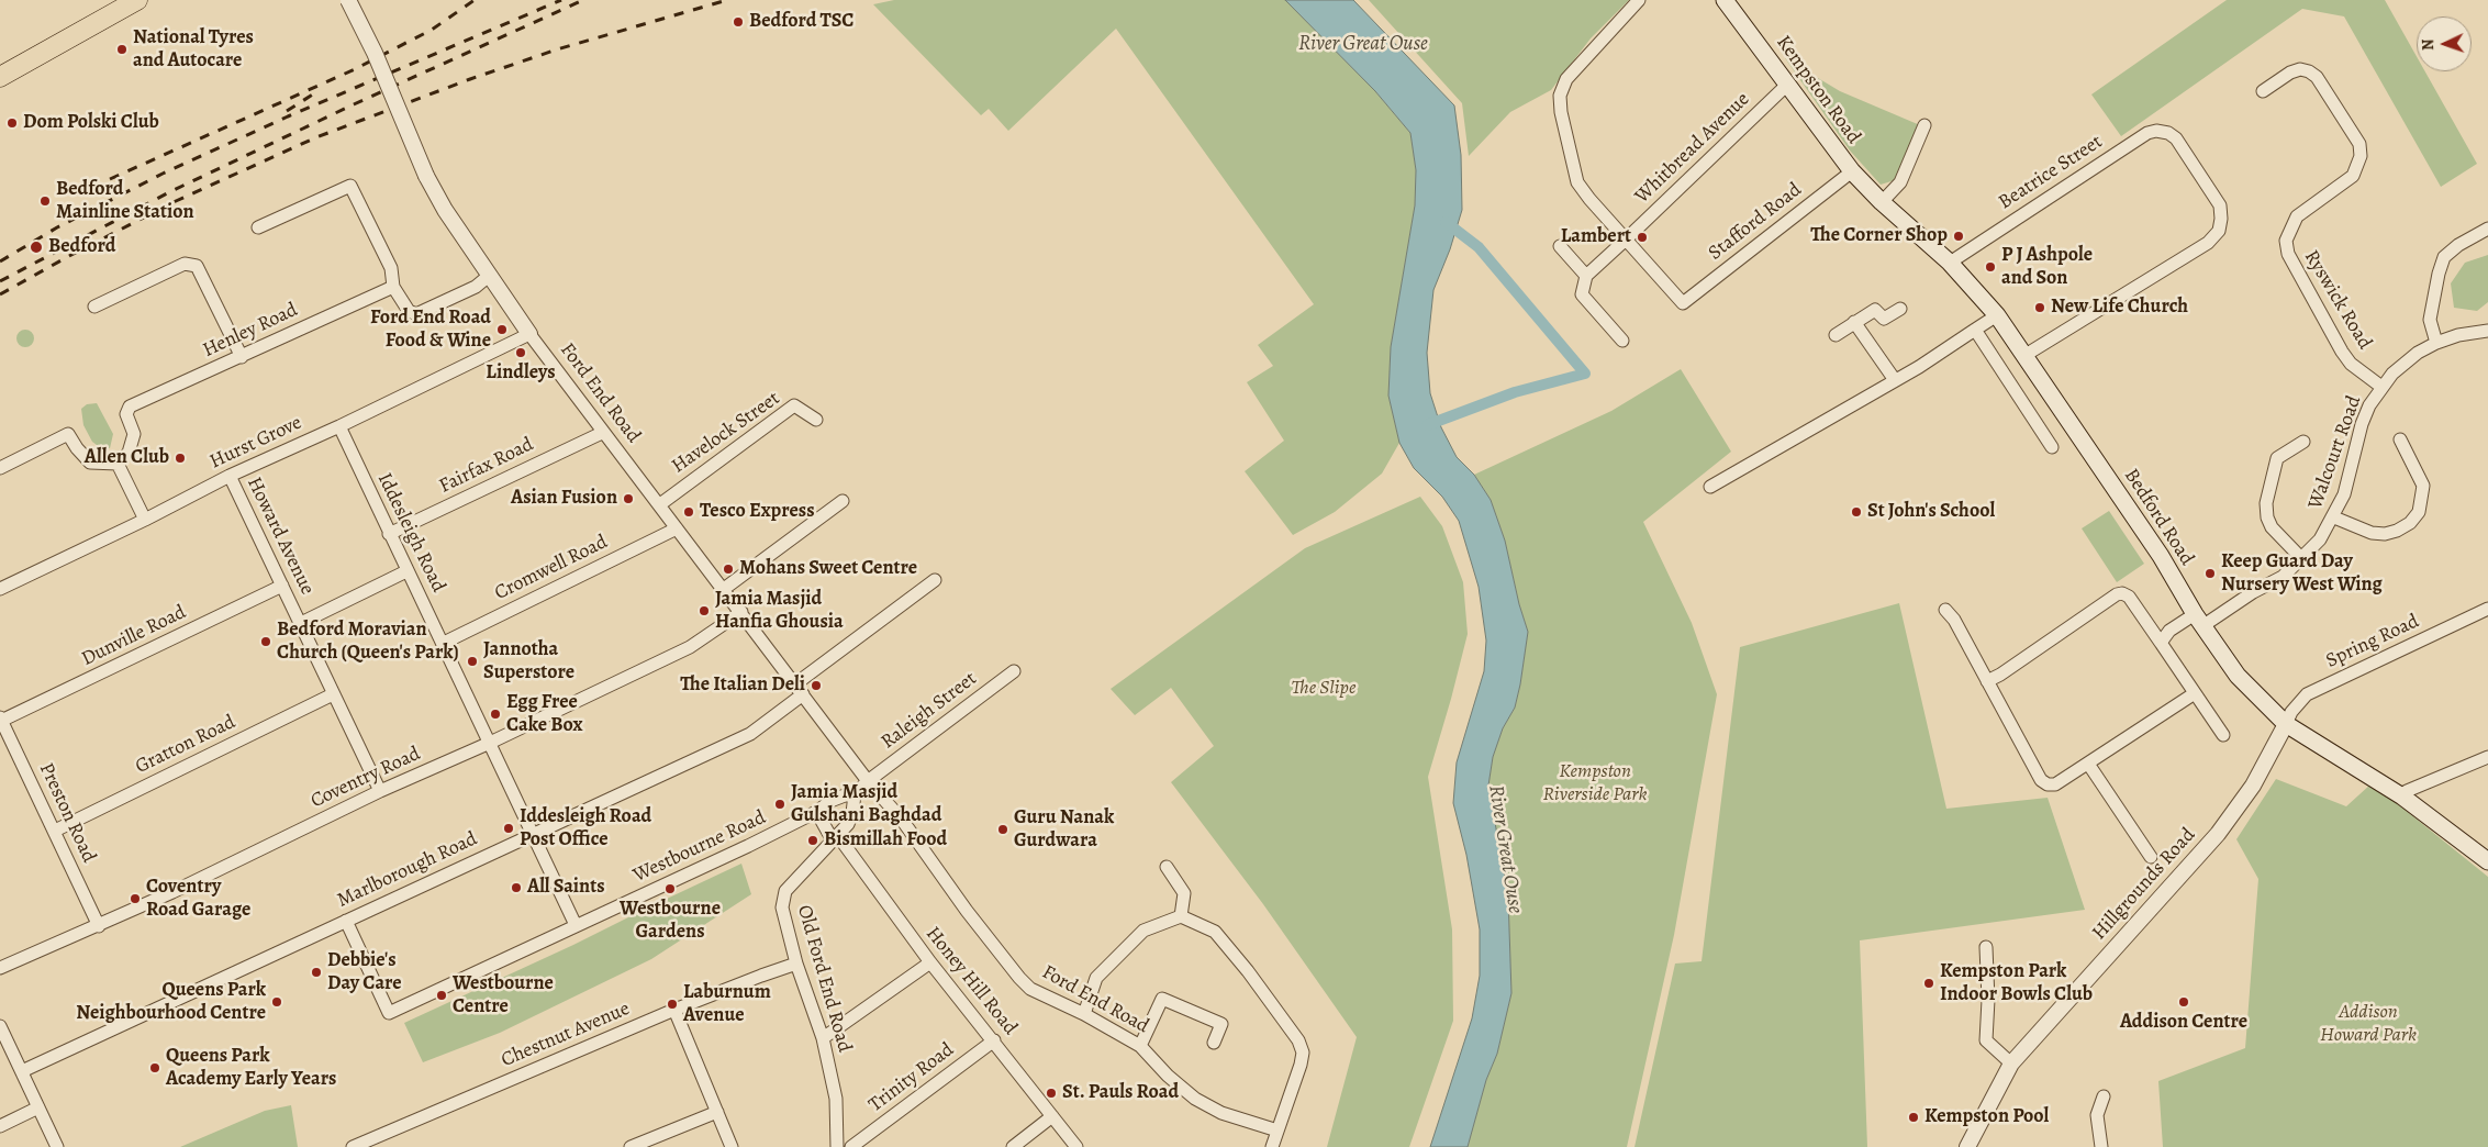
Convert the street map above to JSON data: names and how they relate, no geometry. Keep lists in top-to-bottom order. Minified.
{"streets":{"main road":["Kempston Road","Bedford Road"],"street":["Whitbread Avenue","Beatrice Street","Stafford Road","Ryswick Road","Henley Road","Ford End Road","Havelock Street","Hurst Grove","Walcourt Road","Fairfax Road","Iddesleigh Road","Howard Avenue","Cromwell Road","Dunville Road","Spring Road","Raleigh Street","Gratton Road","Coventry Road","Preston Road","Westbourne Road","Marlborough Road","Hillgrounds Road","Old Ford End Road","Honey Hill Road","Chestnut Avenue","Trinity Road"]},"crossings":[["Kempston Road","Whitbread Avenue"],["Kempston Road","Stafford Road"],["Kempston Road","Bedford Road"],["Whitbread Avenue","Stafford Road"],["Beatrice Street","Bedford Road"],["Ryswick Road","Walcourt Road"],["Ford End Road","Havelock Street"],["Ford End Road","Hurst Grove"],["Ford End Road","Fairfax Road"],["Ford End Road","Cromwell Road"],["Ford End Road","Raleigh Street"],["Ford End Road","Coventry Road"],["Ford End Road","Marlborough Road"],["Hurst Grove","Iddesleigh Road"],["Hurst Grove","Howard Avenue"],["Walcourt Road","Bedford Road"],["Fairfax Road","Iddesleigh Road"],["Bedford Road","Spring Road"],["Bedford Road","Hillgrounds Road"],["Iddesleigh Road","Cromwell Road"],["Iddesleigh Road","Coventry Road"],["Iddesleigh Road","Westbourne Road"],["Iddesleigh Road","Marlborough Road"],["Howard Avenue","Dunville Road"],["Howard Avenue","Gratton Road"],["Howard Avenue","Coventry Road"],["Dunville Road","Preston Road"],["Spring Road","Hillgrounds Road"],["Gratton Road","Preston Road"],["Coventry Road","Preston Road"],["Westbourne Road","Marlborough Road"],["Old Ford End Road","Honey Hill Road"],["Old Ford End Road","Chestnut Avenue"],["Honey Hill Road","Trinity Road"]],"water":["River Great Ouse"],"parks":["The Slipe","Kempston Riverside Park","Addison Howard Park"],"places":["Bedford TSC","National Tyres and Autocare","Dom Polski Club","Bedford Mainline Station","The Corner Shop","Lambert","Bedford","P J Ashpole and Son","New Life Church","Ford End Road Food & Wine","Lindleys","Allen Club","Asian Fusion","Tesco Express","St John's School","Mohans Sweet Centre","Keep Guard Day Nursery West Wing","Jamia Masjid Hanfia Ghousia","Bedford Moravian Church (Queen's Park)","Jannotha Superstore","The Italian Deli","Egg Free Cake Box","Jamia Masjid Gulshani Baghdad","Iddesleigh Road Post Office","Guru Nanak Gurdwara","Bismillah Food","All Saints","Westbourne Gardens","Coventry Road Garage","Debbie's Day Care","Kempston Park Indoor Bowls Club","Westbourne Centre","Queens Park Neighbourhood Centre","Addison Centre","Laburnum Avenue","Queens Park Academy Early Years","St. Pauls Road","Kempston Pool"],"north":"left"}
